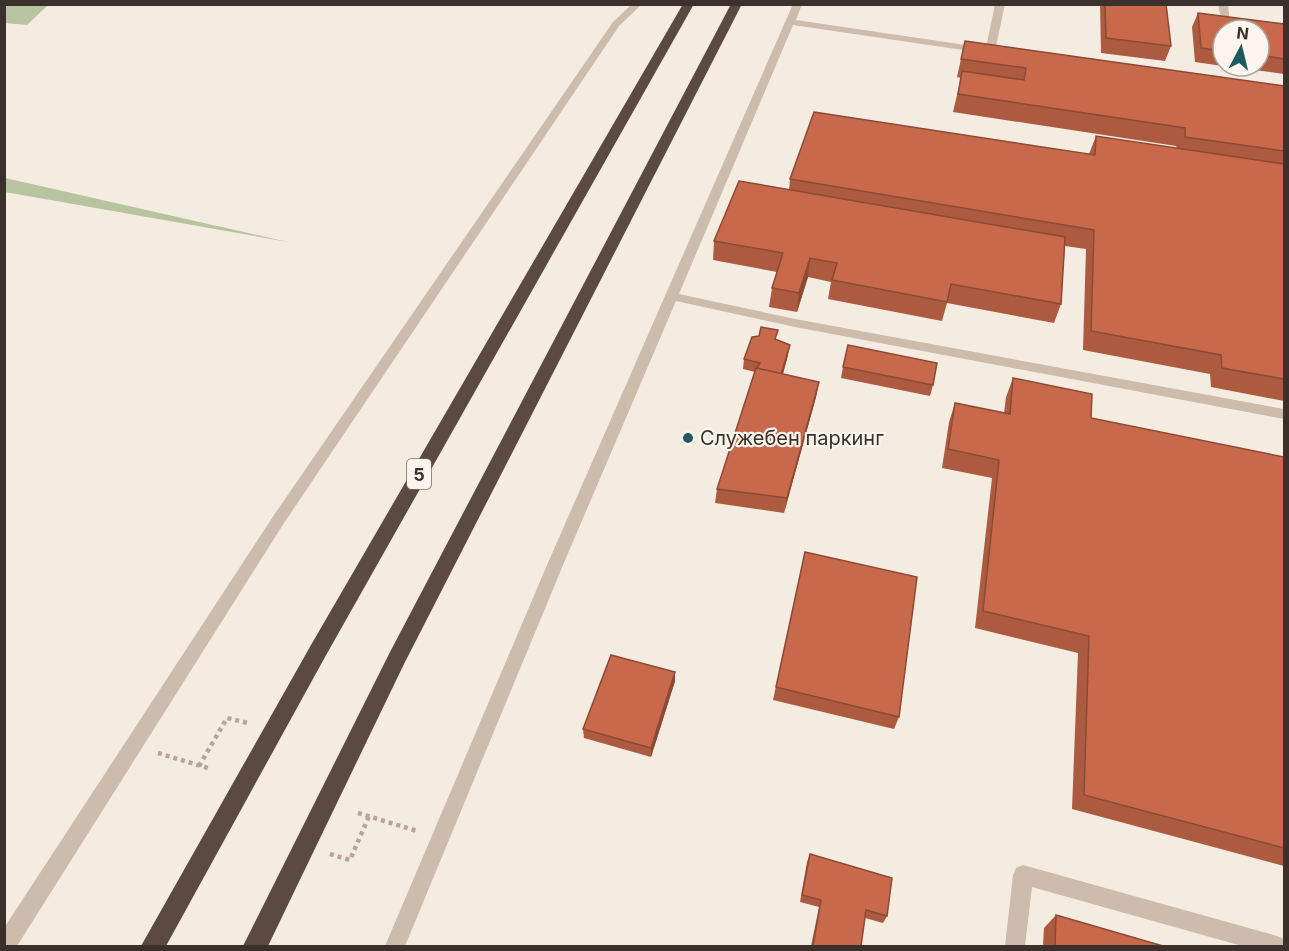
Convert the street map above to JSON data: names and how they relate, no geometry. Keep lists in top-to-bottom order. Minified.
{"streets":{"highway":["5"]},"places":["Служебен паркинг"],"north":"top"}
